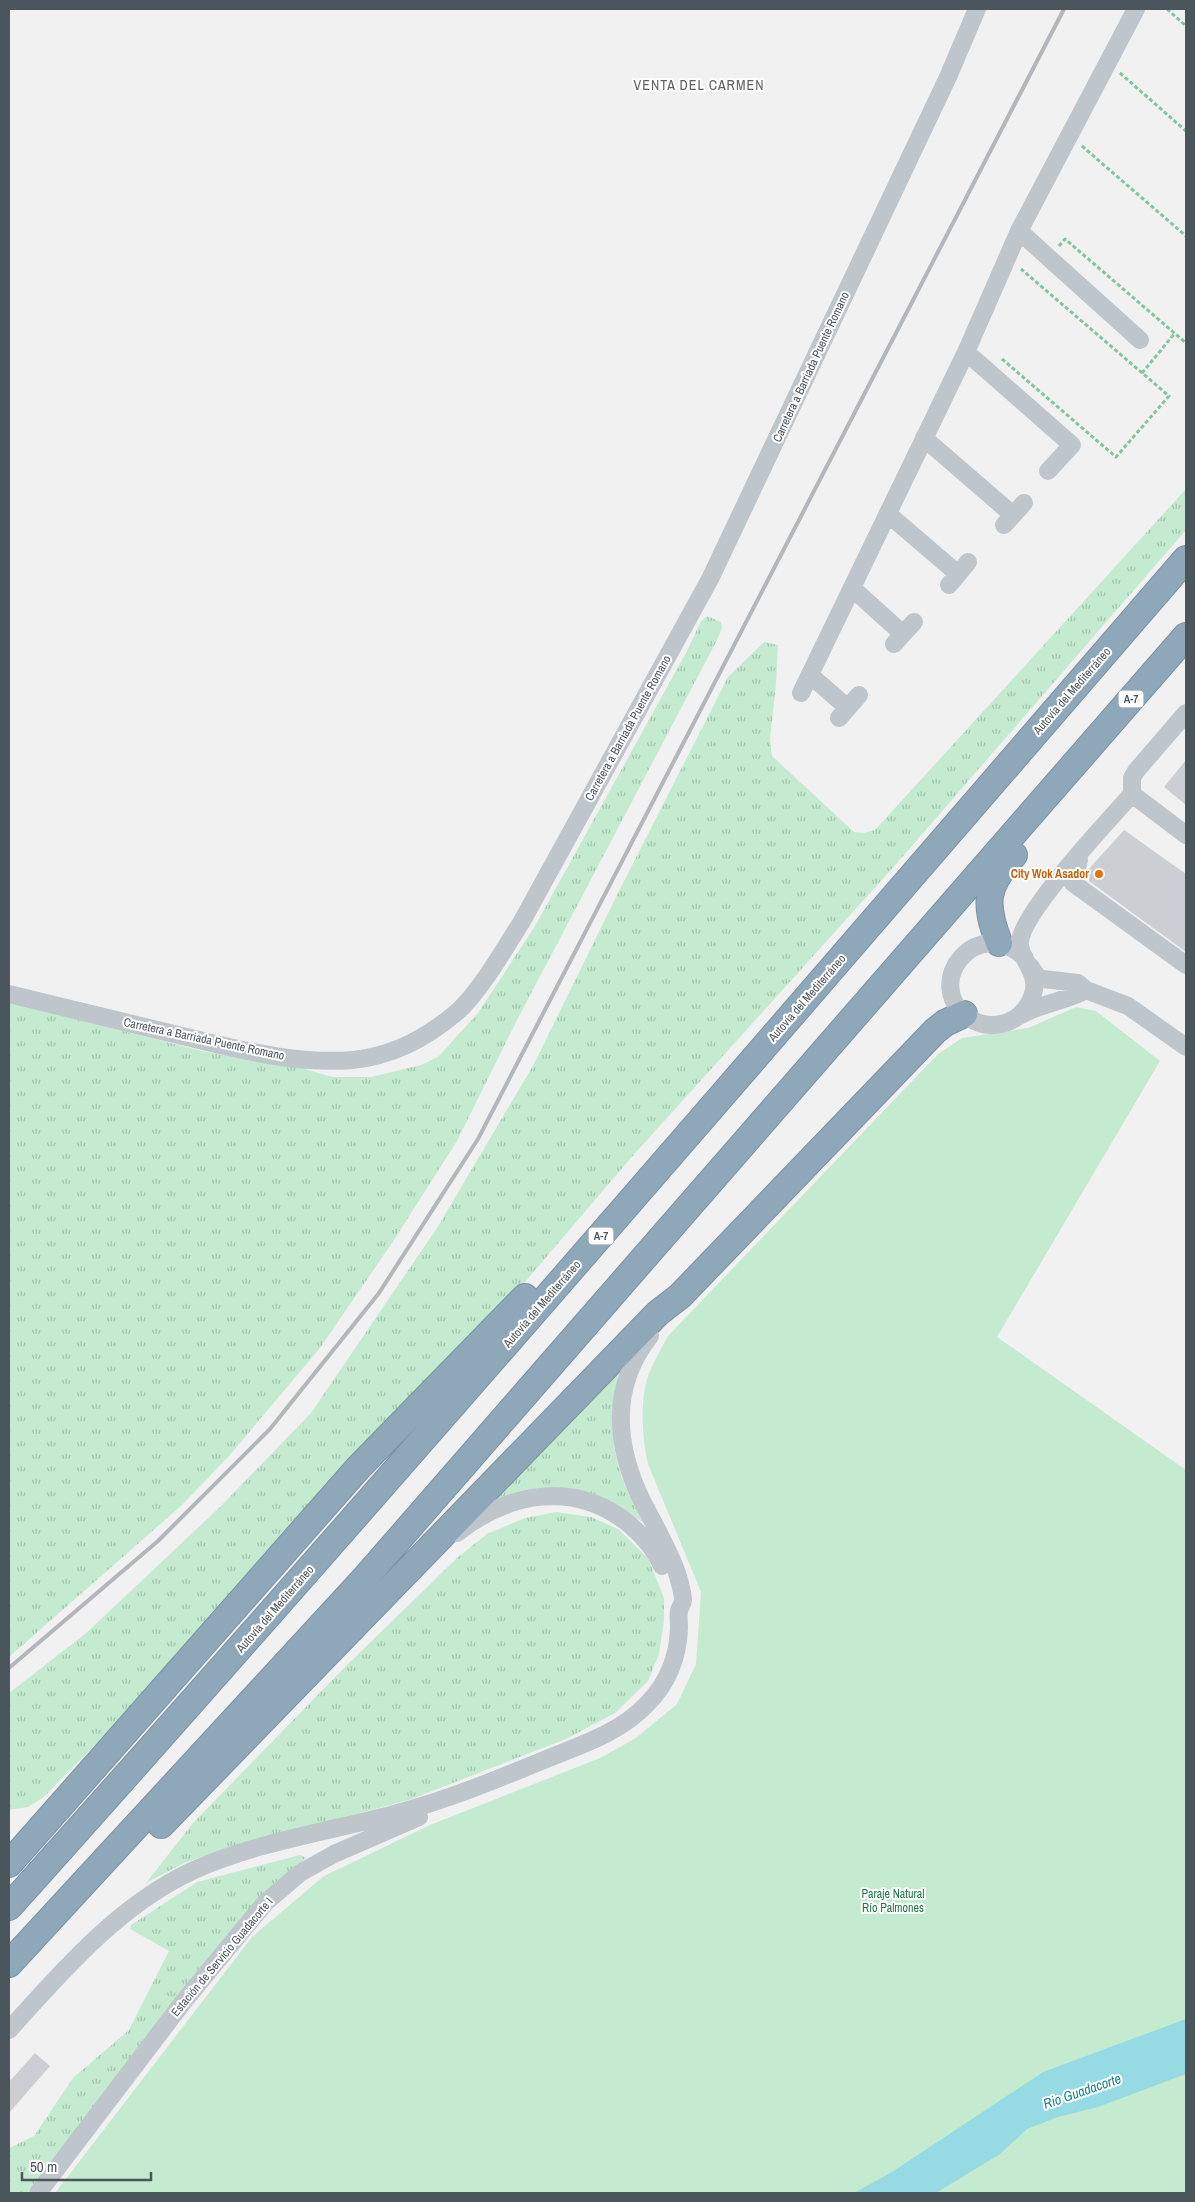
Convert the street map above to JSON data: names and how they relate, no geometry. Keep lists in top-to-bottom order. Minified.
{"streets":{"highway":["Autovía del Mediterráneo","A-7"],"street":["Carretera a Barriada Puente Romano","Estación de Servicio Guadacorte I"]},"districts":["VENTA DEL CARMEN"],"water":["Rio Guadacorte"],"parks":["Paraje Natural Río Palmones"],"places":["City Wok Asador"],"scale_bar":"50 m"}
